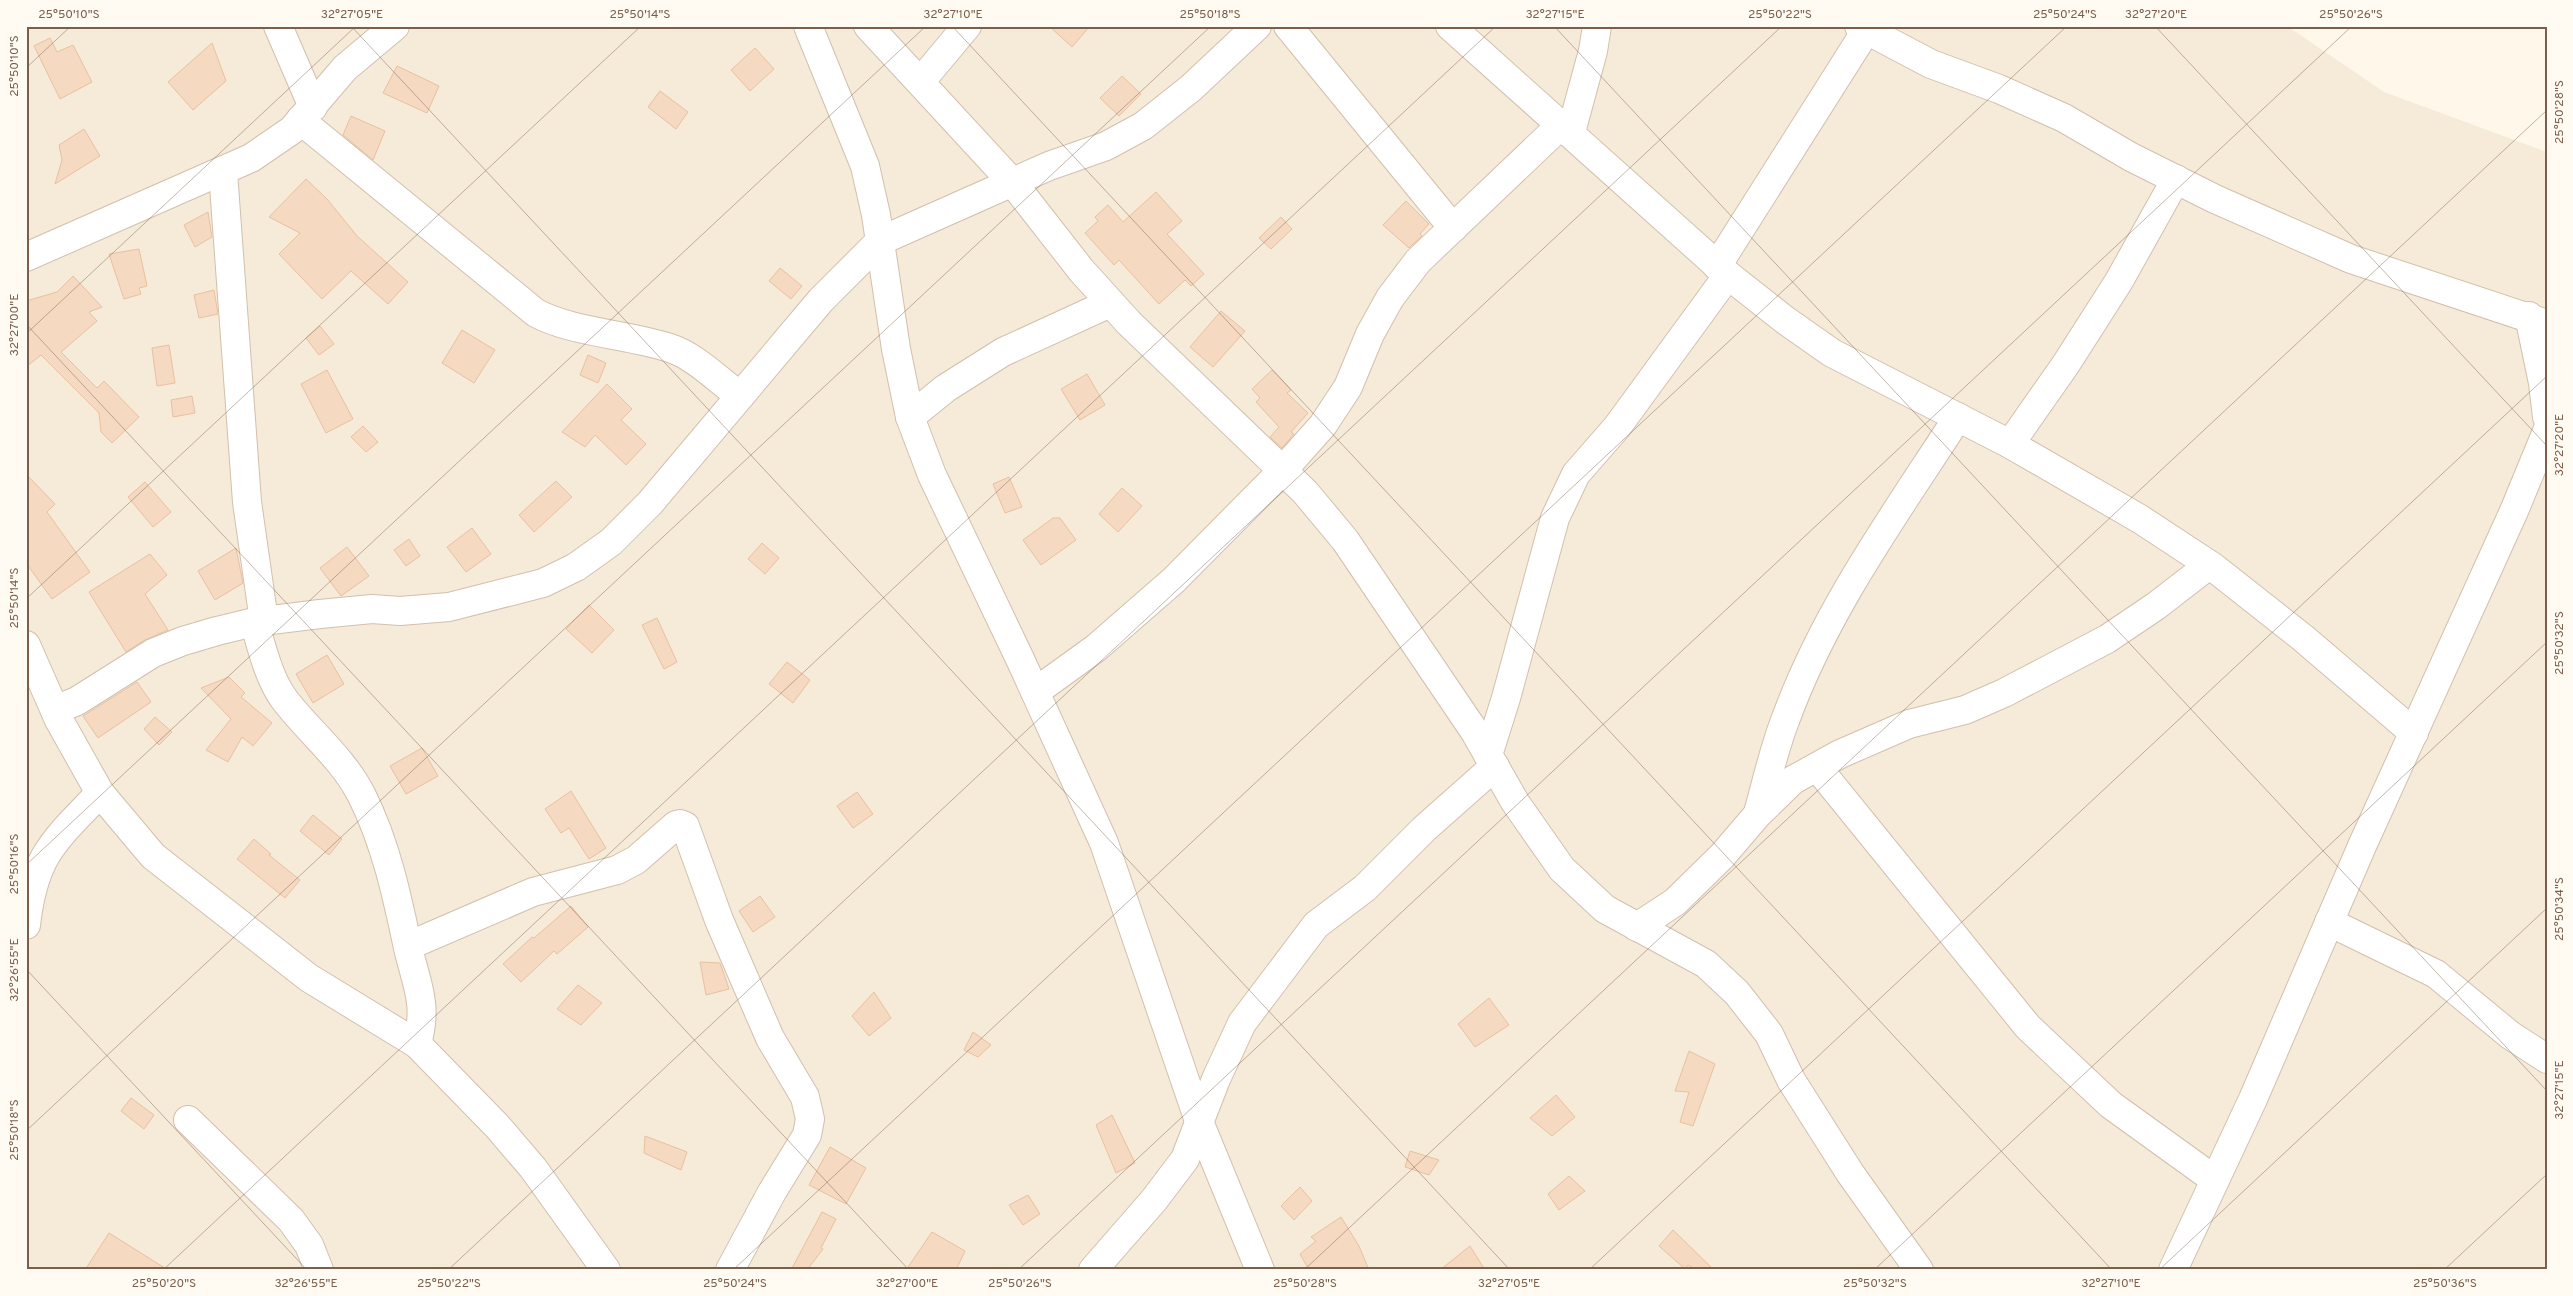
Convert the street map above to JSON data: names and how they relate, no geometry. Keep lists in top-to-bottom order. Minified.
{"coordinates":["25°50'10\"S","32°27'05\"E","25°50'14\"S","32°27'10\"E","25°50'18\"S","32°27'15\"E","25°50'22\"S","25°50'24\"S","32°27'20\"E","25°50'26\"S","25°50'28\"S","32°27'00\"E","25°50'32\"S","25°50'16\"S","25°50'34\"S","32°26'55\"E","25°50'20\"S","25°50'36\"S"]}
